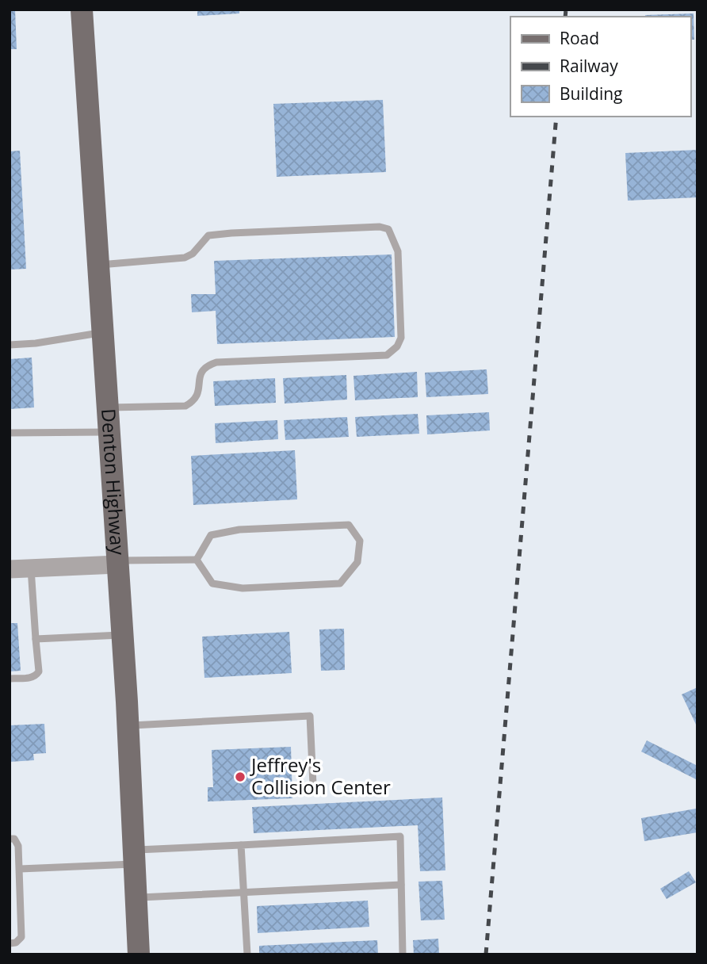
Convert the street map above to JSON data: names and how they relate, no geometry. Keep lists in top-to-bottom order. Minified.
{"streets":{"main road":["Denton Highway"]},"places":["Jeffrey's Collision Center"],"legend":["Road","Railway","Building"]}
